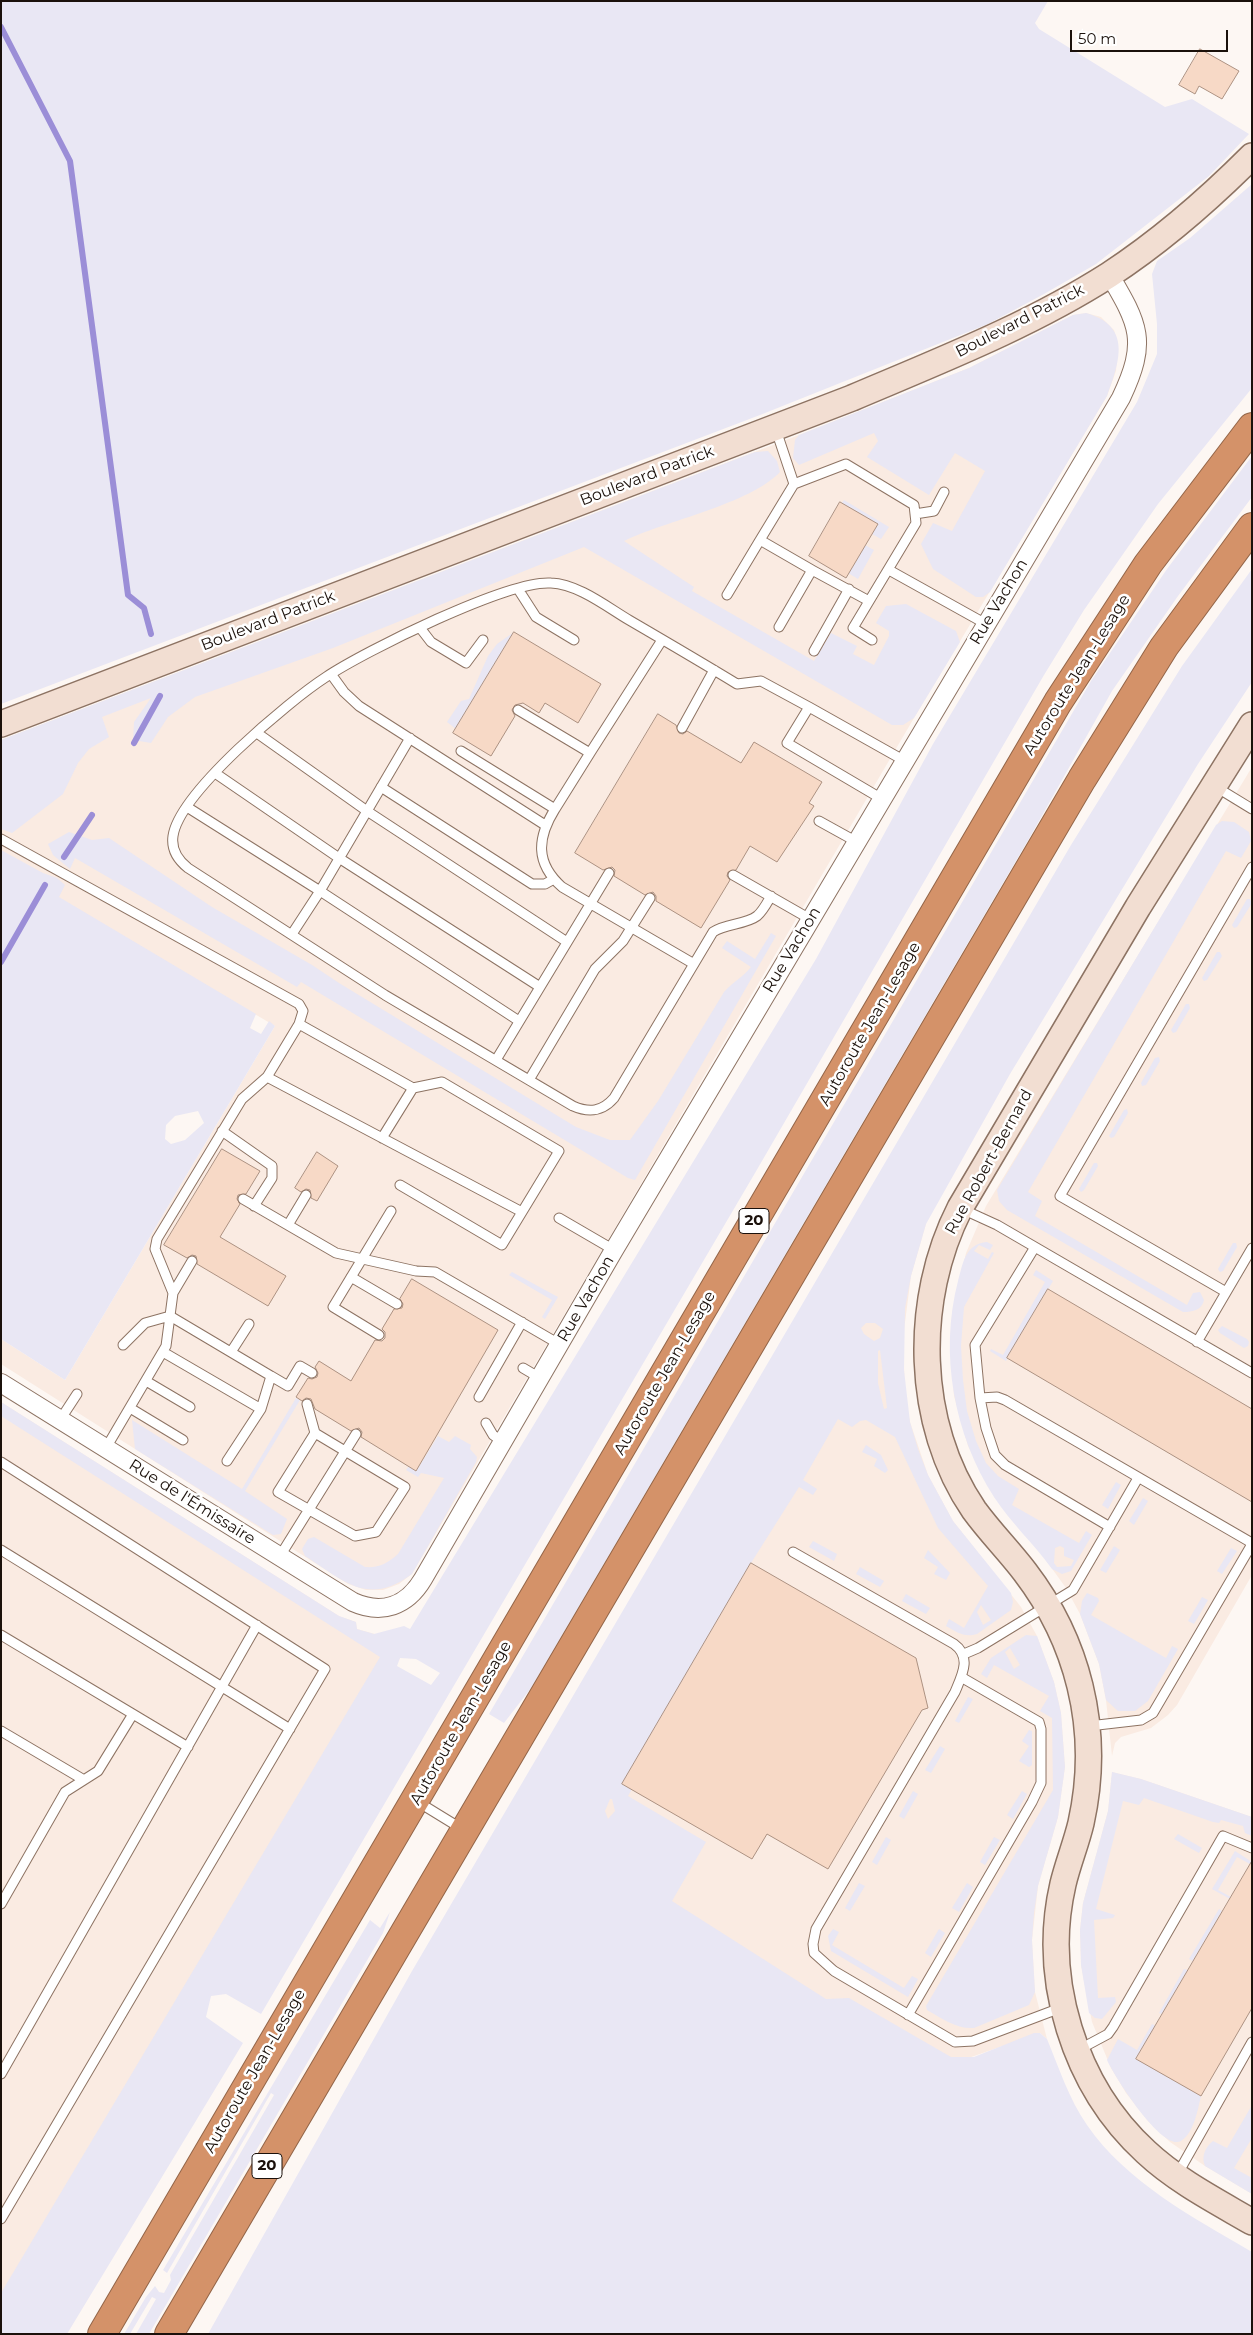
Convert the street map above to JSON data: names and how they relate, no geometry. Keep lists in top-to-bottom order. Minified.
{"streets":{"highway":["Autoroute Jean-Lesage","20"],"street":["Boulevard Patrick","Rue Vachon","Rue Robert-Bernard","Rue de l'Émissaire"]},"crossings":[["Boulevard Patrick","Rue Vachon"],["Rue Vachon","Rue de l'Émissaire"]],"scale_bar":"50 m"}
